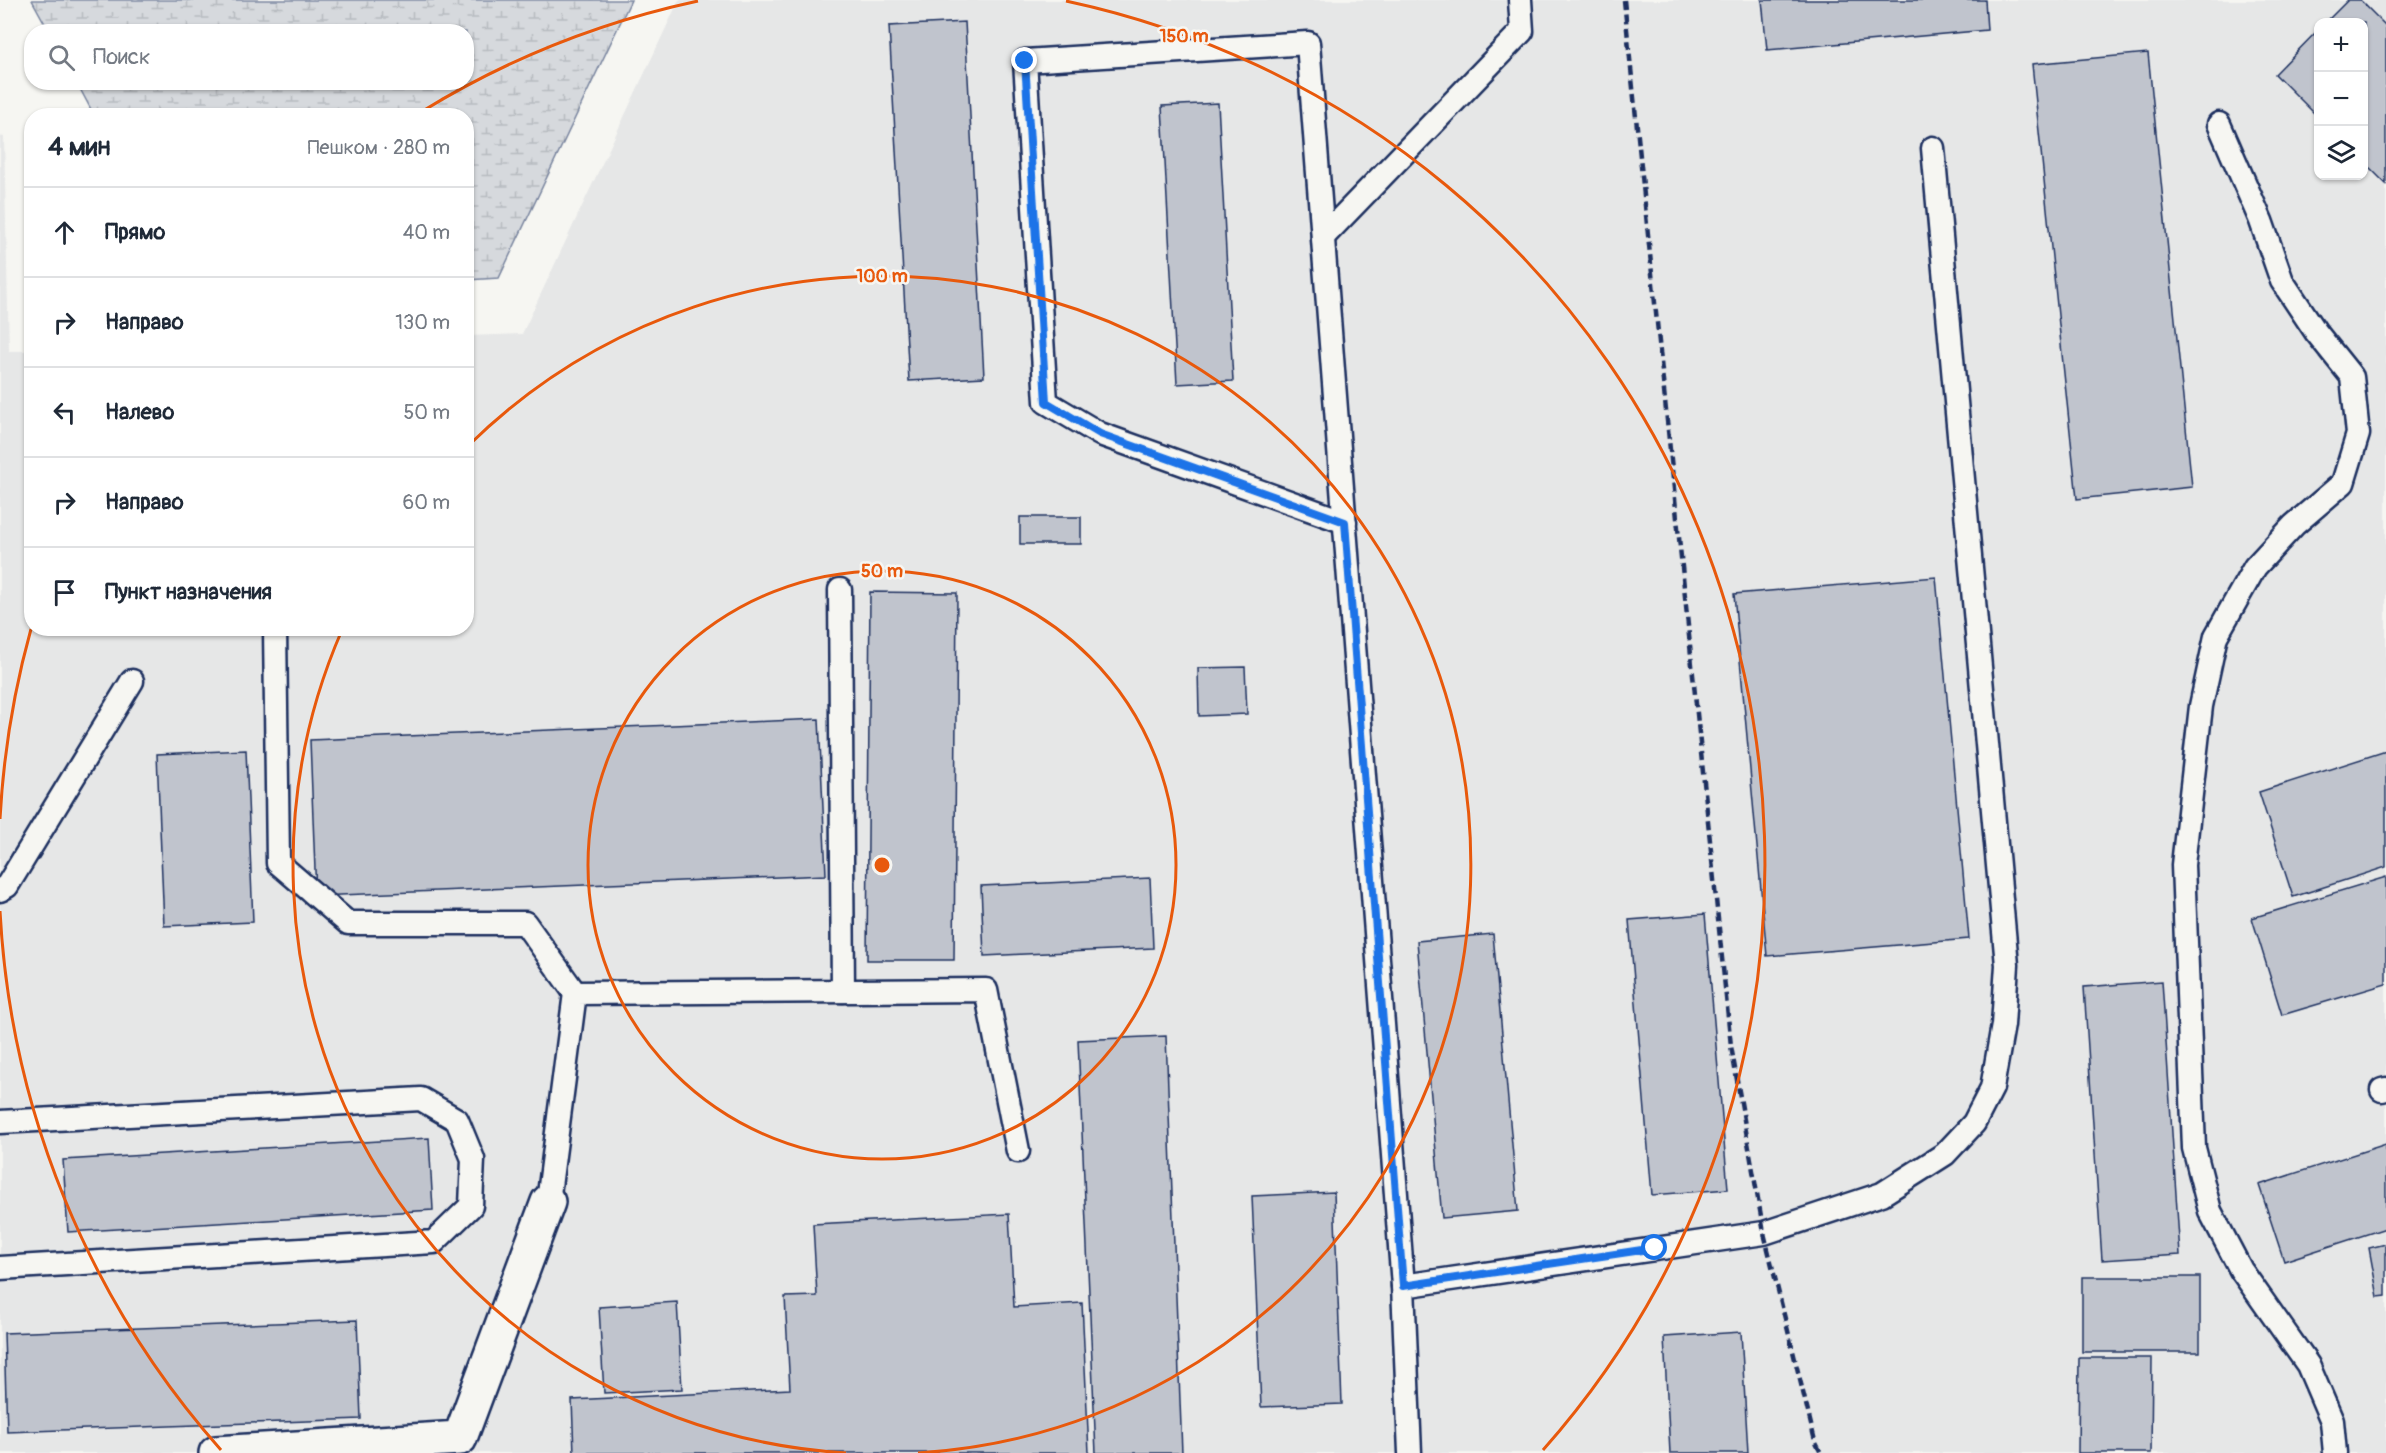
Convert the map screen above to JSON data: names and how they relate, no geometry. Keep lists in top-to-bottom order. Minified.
{"page":{"map_buttons":["+","−"],"search":"Поиск","heading":["4 мин","Пешком · 280 m"],"list":[["Прямо","40 m"],["Направо","130 m"],["Налево","50 m"],["Направо","60 m"],"Пункт назначения"]},"rings":["150 m","100 m","50 m"]}
